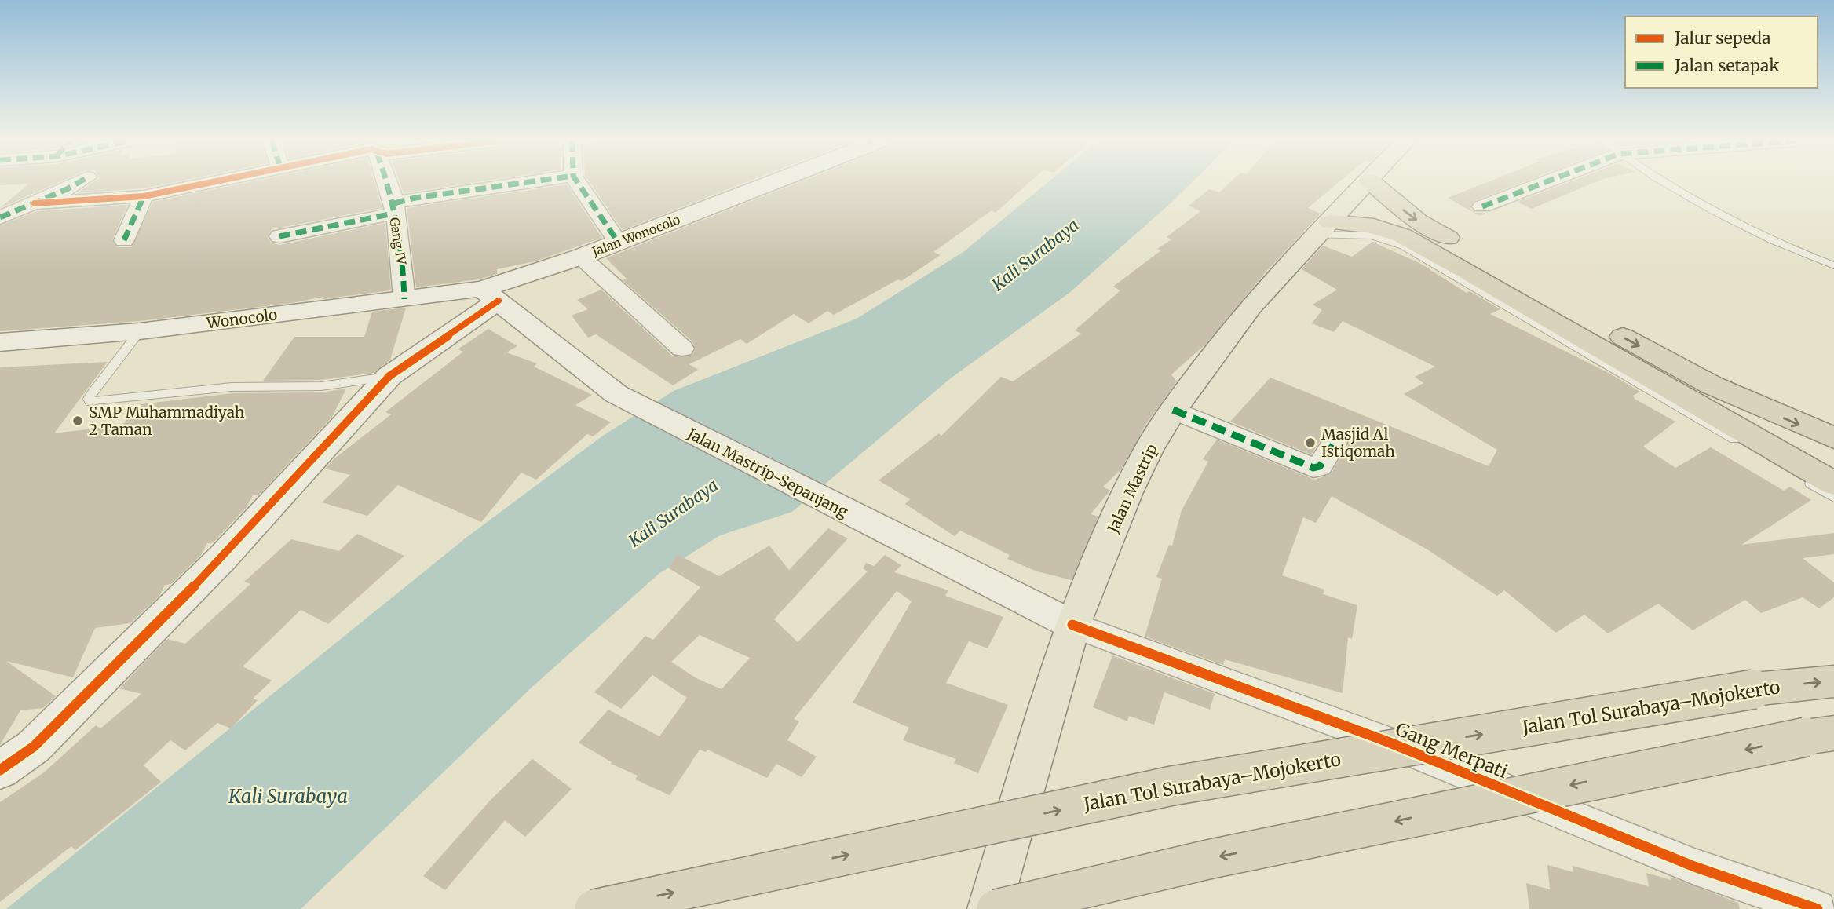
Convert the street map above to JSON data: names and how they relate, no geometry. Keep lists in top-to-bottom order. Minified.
{"streets":{"highway":["Jalan Tol Surabaya–Mojokerto"],"main road":["Jalan Wonocolo","Wonocolo","Jalan Mastrip-Sepanjang","Jalan Mastrip"],"street":["Gang IV","Gang Merpati"]},"crossings":[["Jalan Wonocolo","Wonocolo"],["Jalan Wonocolo","Jalan Mastrip-Sepanjang"],["Gang IV","Wonocolo"],["Wonocolo","Jalan Mastrip-Sepanjang"],["Jalan Mastrip-Sepanjang","Jalan Mastrip"],["Jalan Mastrip-Sepanjang","Gang Merpati"],["Jalan Mastrip","Gang Merpati"]],"water":["Kali Surabaya"],"places":["SMP Muhammadiyah 2 Taman","Masjid Al Istiqomah"],"legend":["Jalur sepeda","Jalan setapak"]}
